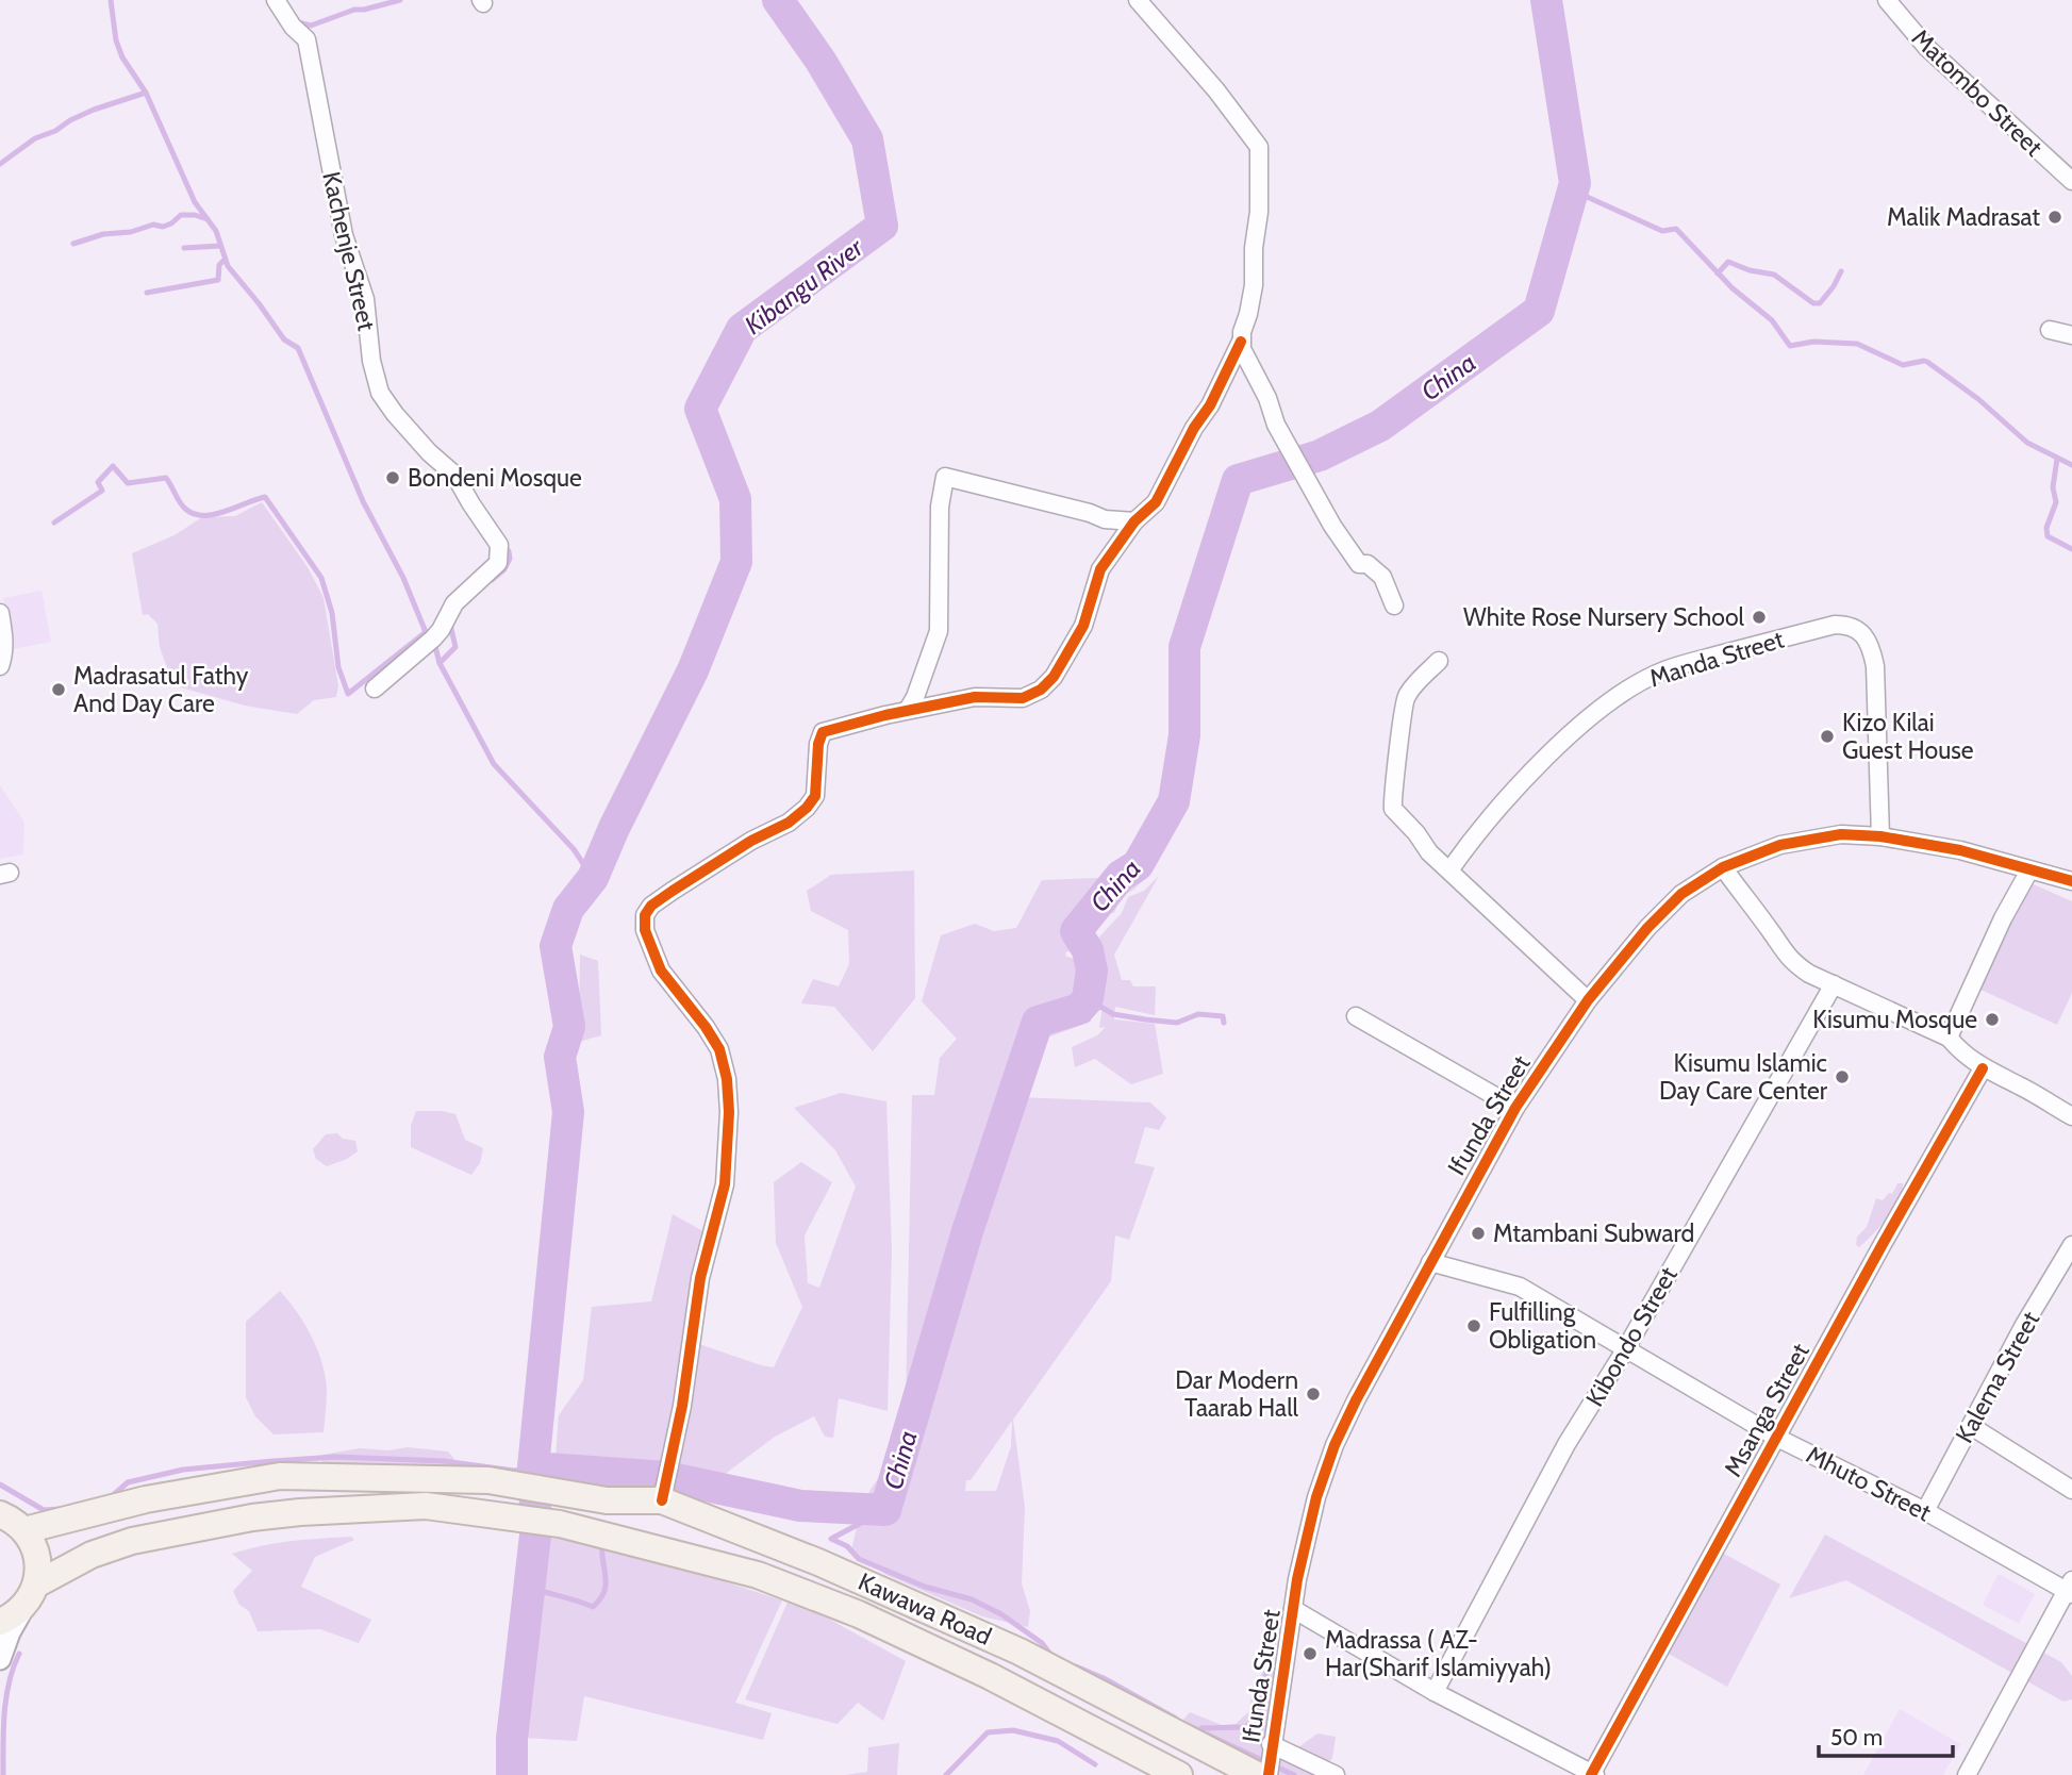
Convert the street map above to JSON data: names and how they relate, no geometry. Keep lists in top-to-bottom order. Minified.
{"streets":{"main road":["Kawawa Road"],"street":["Matombo Street","Kachenje Street","Manda Street","Ifunda Street","Kibondo Street","Kalema Street","Msanga Street","Mhuto Street"]},"crossings":[["Manda Street","Ifunda Street"],["Ifunda Street","Mhuto Street"],["Kibondo Street","Mhuto Street"],["Kalema Street","Mhuto Street"],["Msanga Street","Mhuto Street"]],"water":["Kibangu River","China"],"places":["Malik Madrasat","Bondeni Mosque","White Rose Nursery School","Madrasatul Fathy And Day Care","Kizo Kilai Guest House","Kisumu Mosque","Kisumu Islamic Day Care Center","Mtambani Subward","Fulfilling Obligation","Dar Modern Taarab Hall","Madrassa ( AZ- Har(Sharif Islamiyyah)"],"scale_bar":"50 m"}
